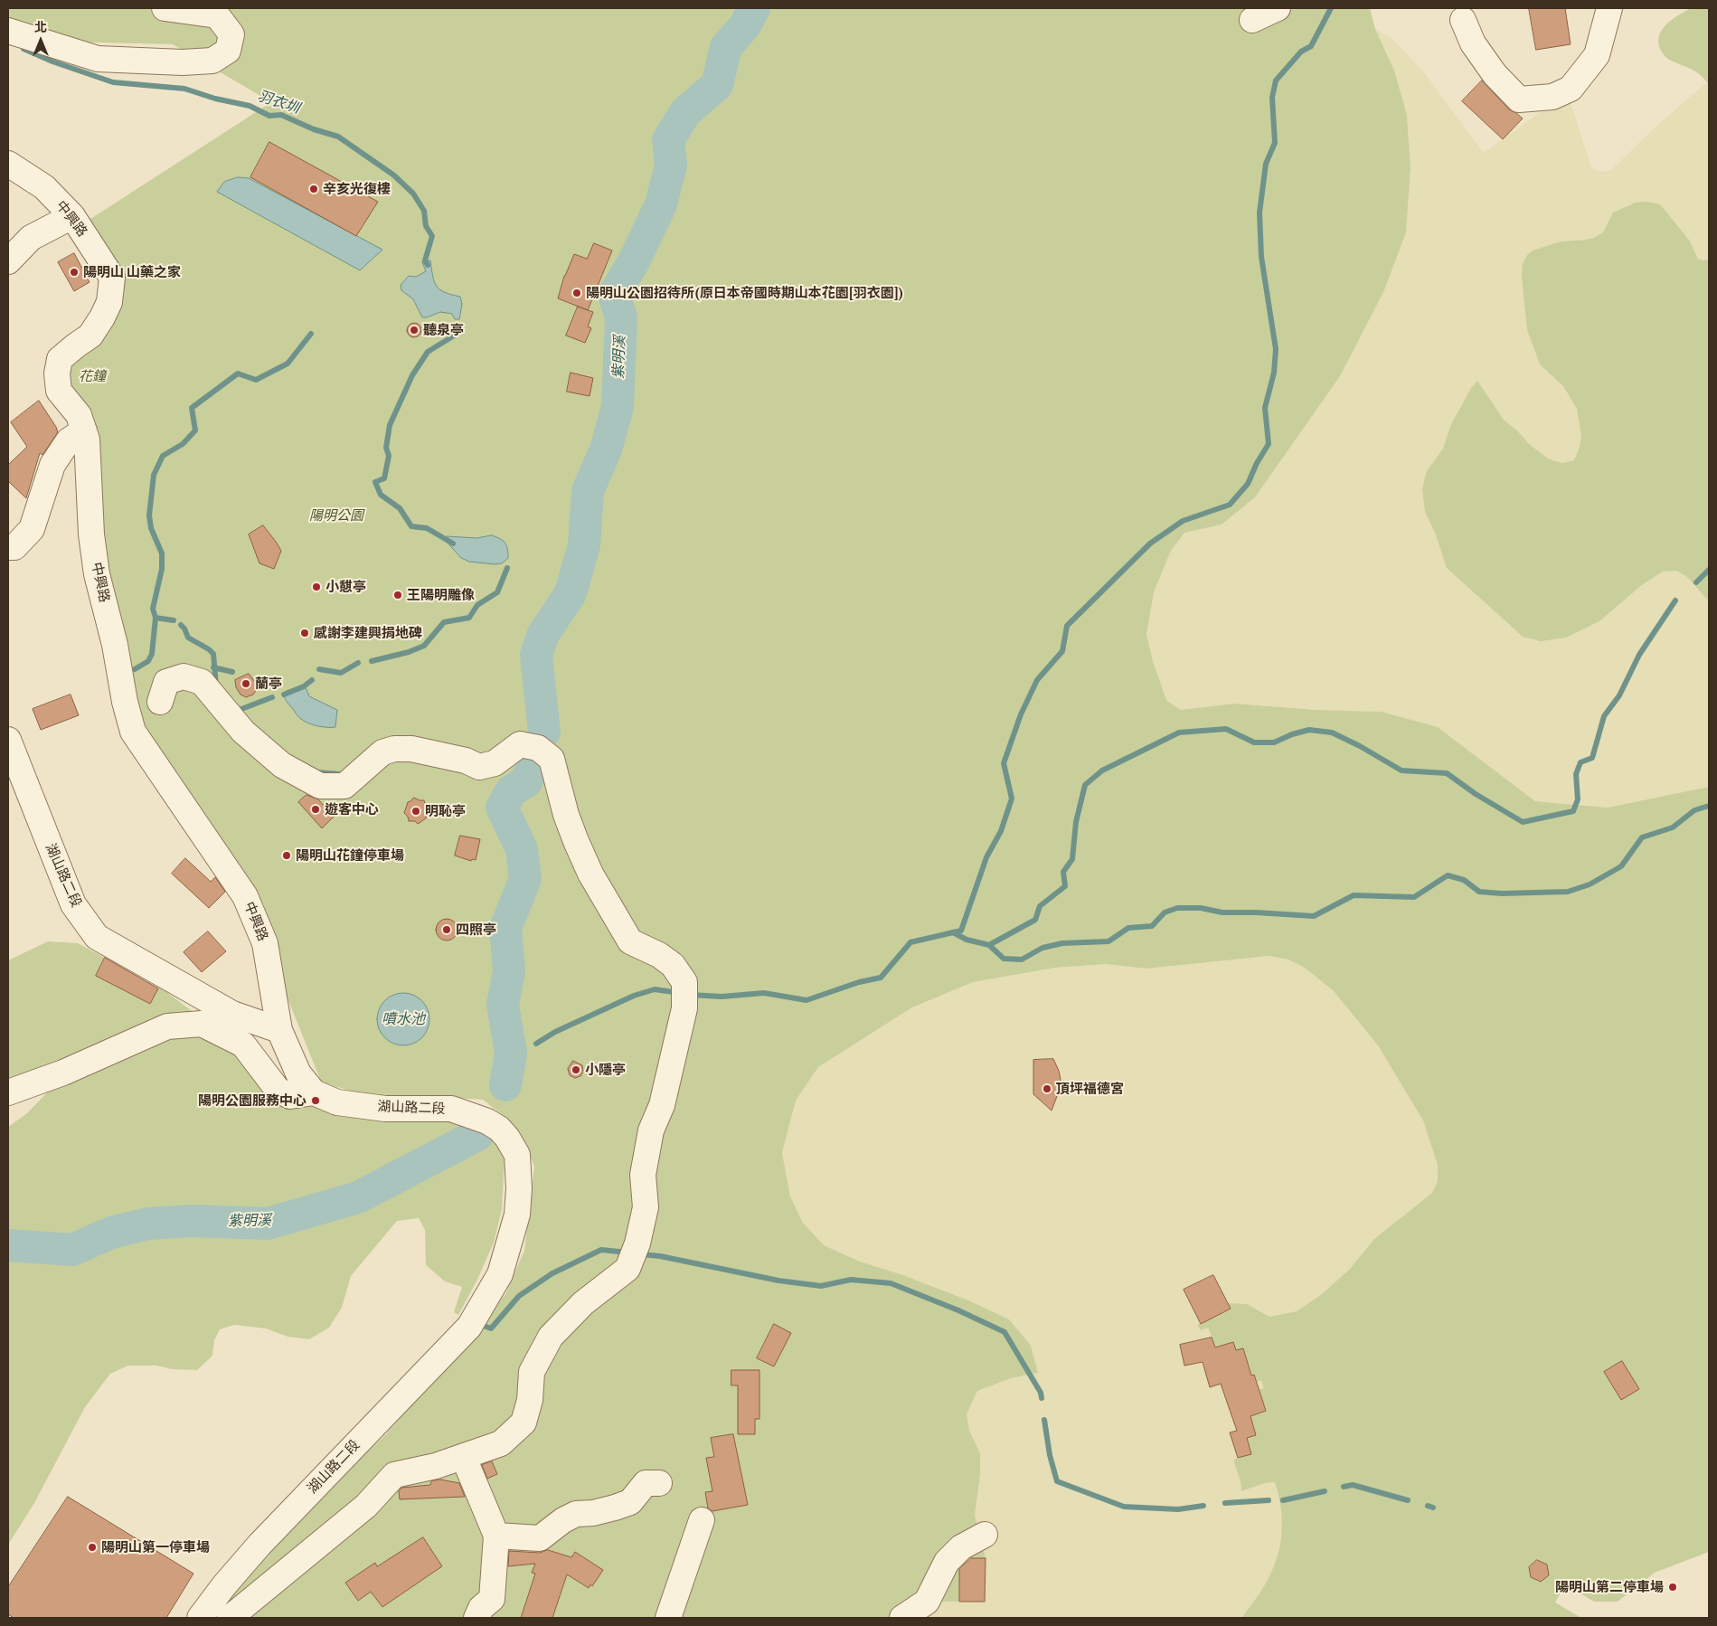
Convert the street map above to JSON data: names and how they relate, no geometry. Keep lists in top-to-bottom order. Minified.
{"streets":{"street":["中興路","湖山路二段"]},"crossings":[["中興路","湖山路二段"]],"water":["羽衣圳","紫明溪","噴水池"],"parks":["花鐘","陽明公園"],"places":["辛亥光復樓","陽明山 山藥之家","陽明山公園招待所(原日本帝國時期山本花園[羽衣園])","聽泉亭","小憇亭","王陽明雕像","感謝李建興捐地碑","蘭亭","遊客中心","明恥亭","陽明山花鐘停車場","四照亭","小隱亭","頂坪福德宮","陽明公園服務中心","陽明山第一停車場","陽明山第二停車場"],"north":"top"}
